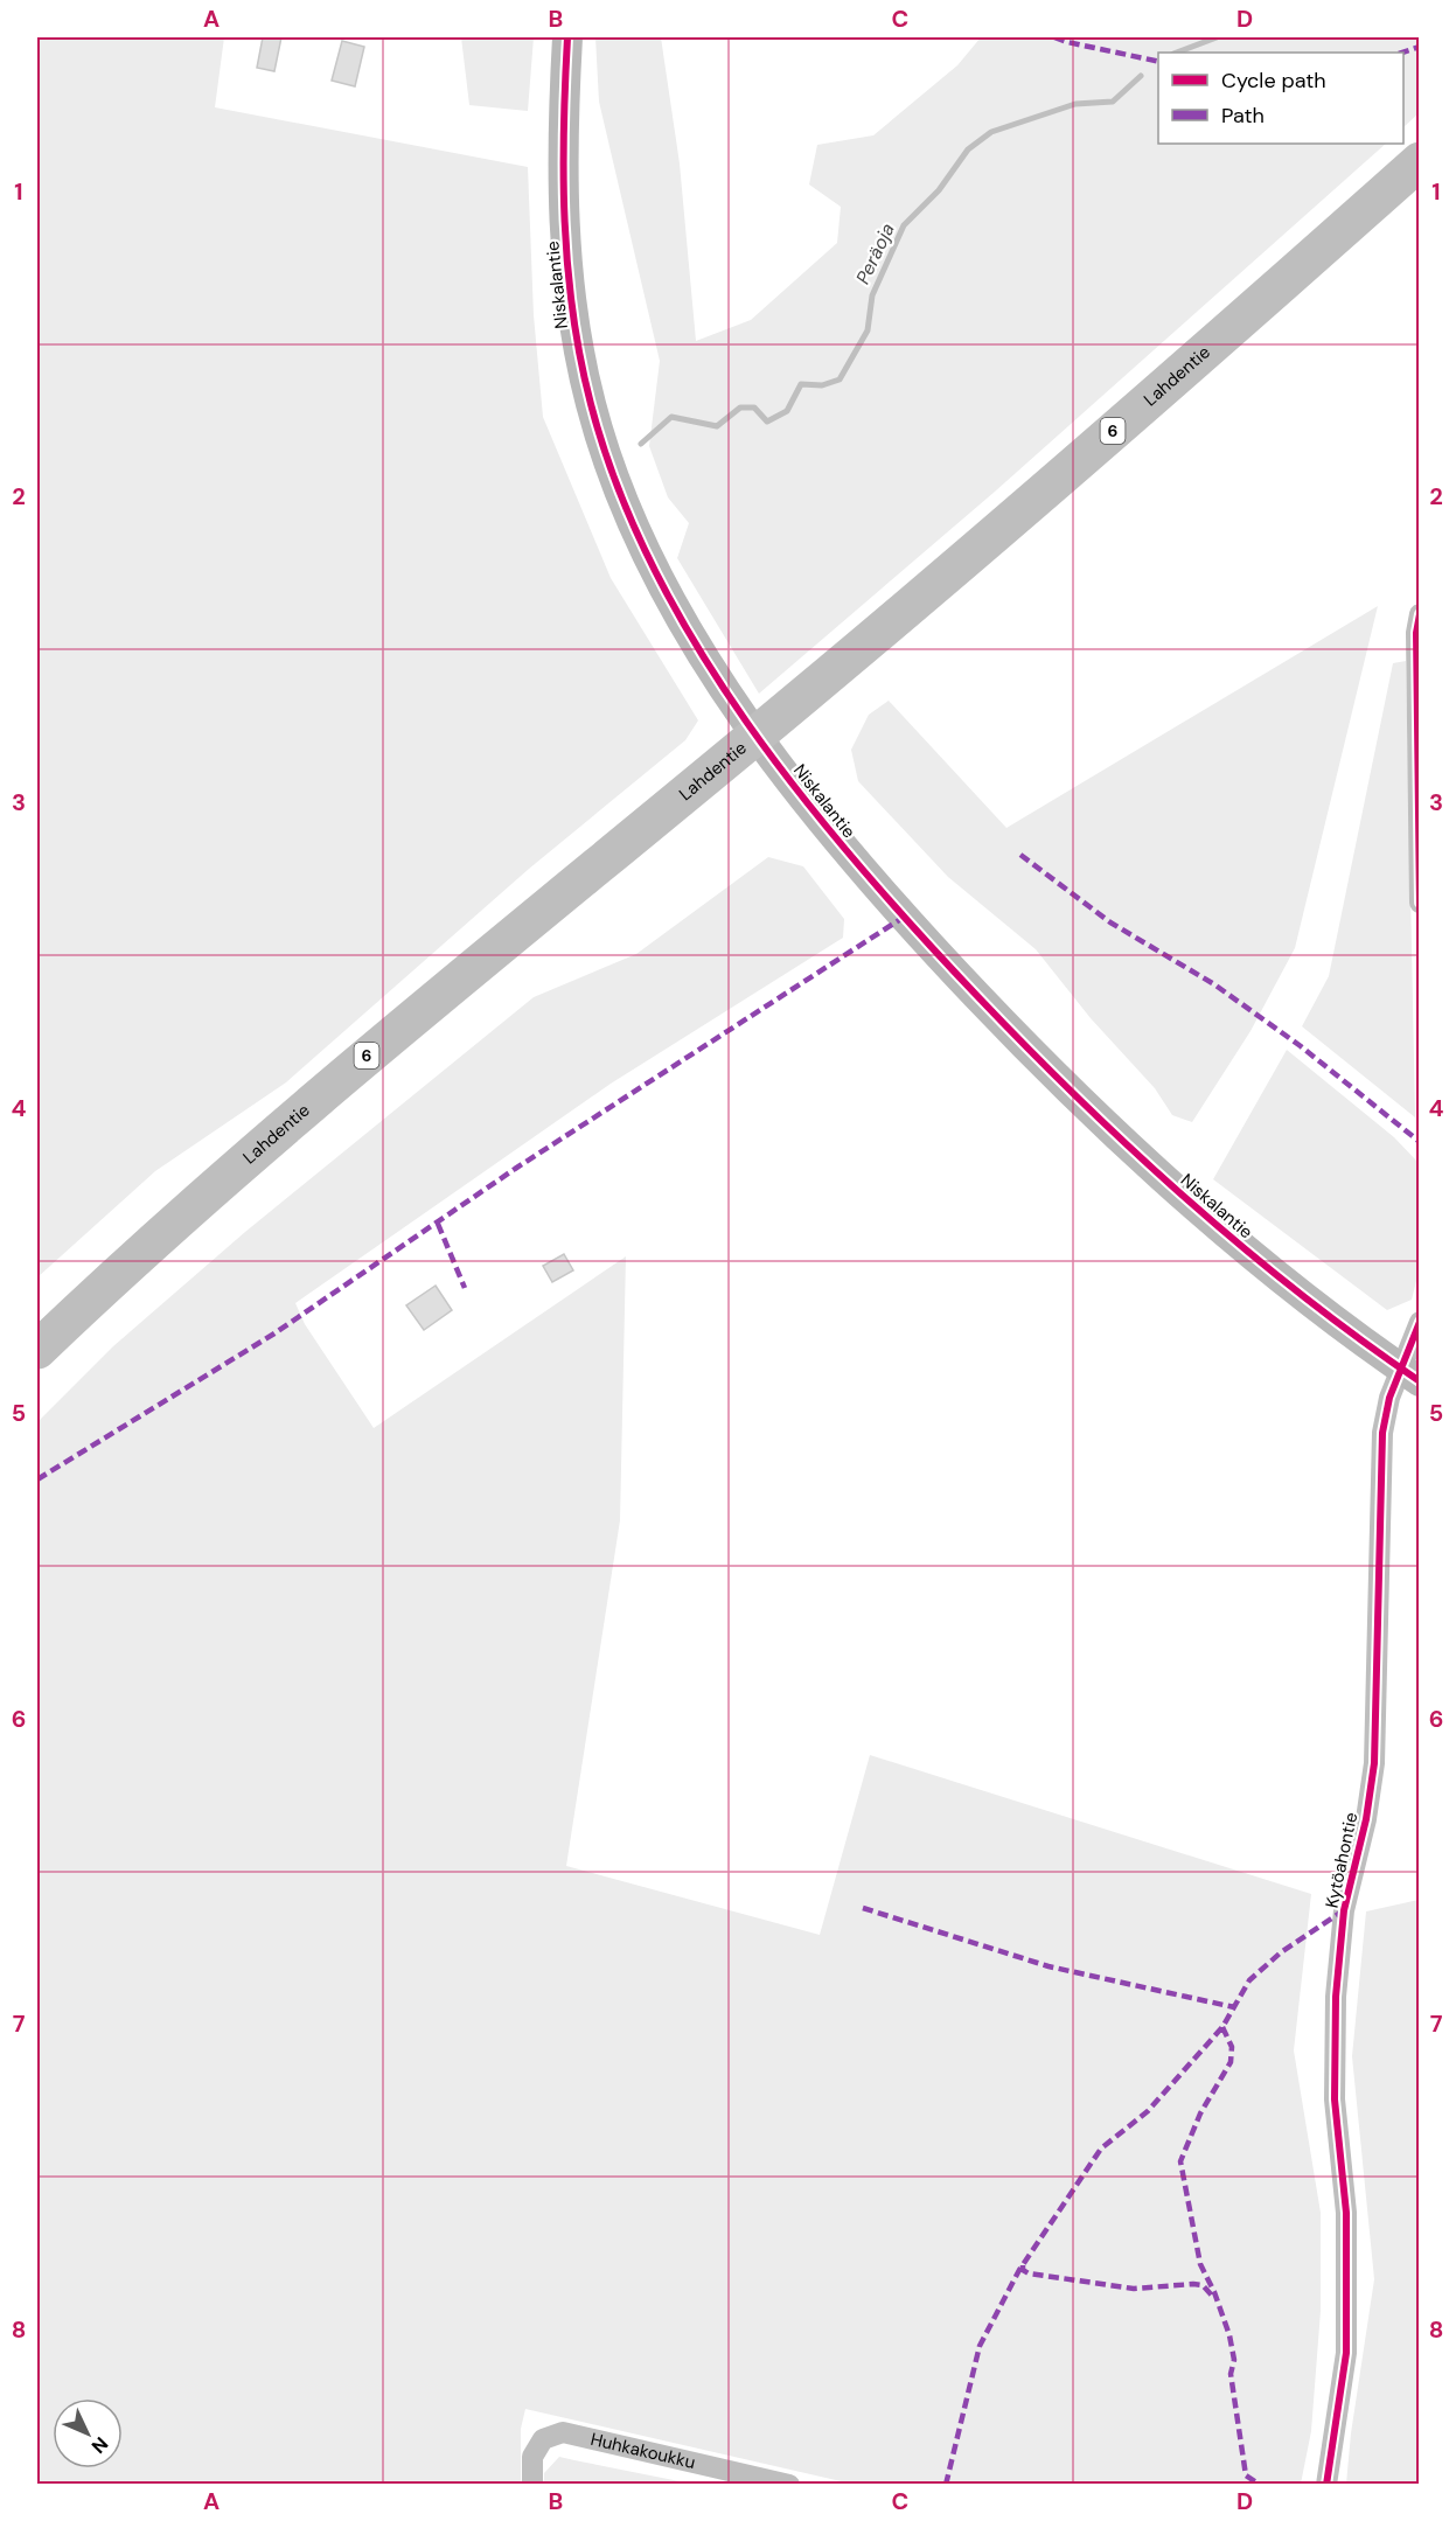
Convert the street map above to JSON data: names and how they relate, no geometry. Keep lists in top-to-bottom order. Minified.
{"streets":{"highway":["Lahdentie","6"],"street":["Niskalantie","Kytöahontie","Huhkakoukku"]},"crossings":[["Niskalantie","Kytöahontie"]],"water":["Peräoja"],"legend":["Cycle path","Path"],"north":"bottom right","grid":{"columns":["A","B","C","D"],"rows":["1","2","3","4","5","6","7","8"]}}
